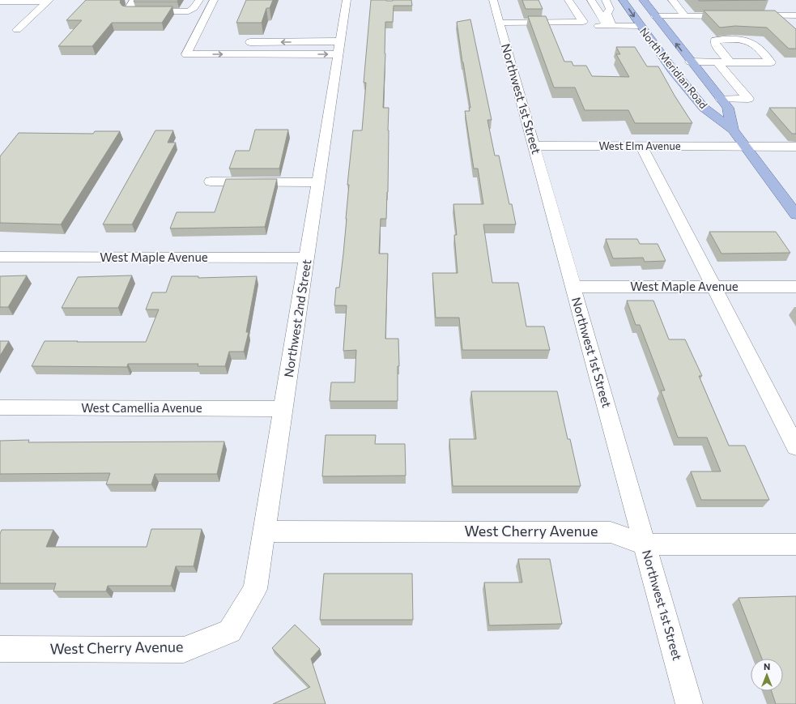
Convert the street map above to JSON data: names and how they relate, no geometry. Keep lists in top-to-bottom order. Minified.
{"streets":{"main road":["North Meridian Road"],"street":["Northwest 1st Street","West Elm Avenue","West Maple Avenue","Northwest 2nd Street","West Camellia Avenue","West Cherry Avenue"]},"crossings":[["North Meridian Road","West Elm Avenue"],["Northwest 1st Street","West Elm Avenue"],["Northwest 1st Street","West Maple Avenue"],["Northwest 1st Street","West Cherry Avenue"],["West Maple Avenue","Northwest 2nd Street"],["Northwest 2nd Street","West Camellia Avenue"],["Northwest 2nd Street","West Cherry Avenue"]],"north":"top"}
